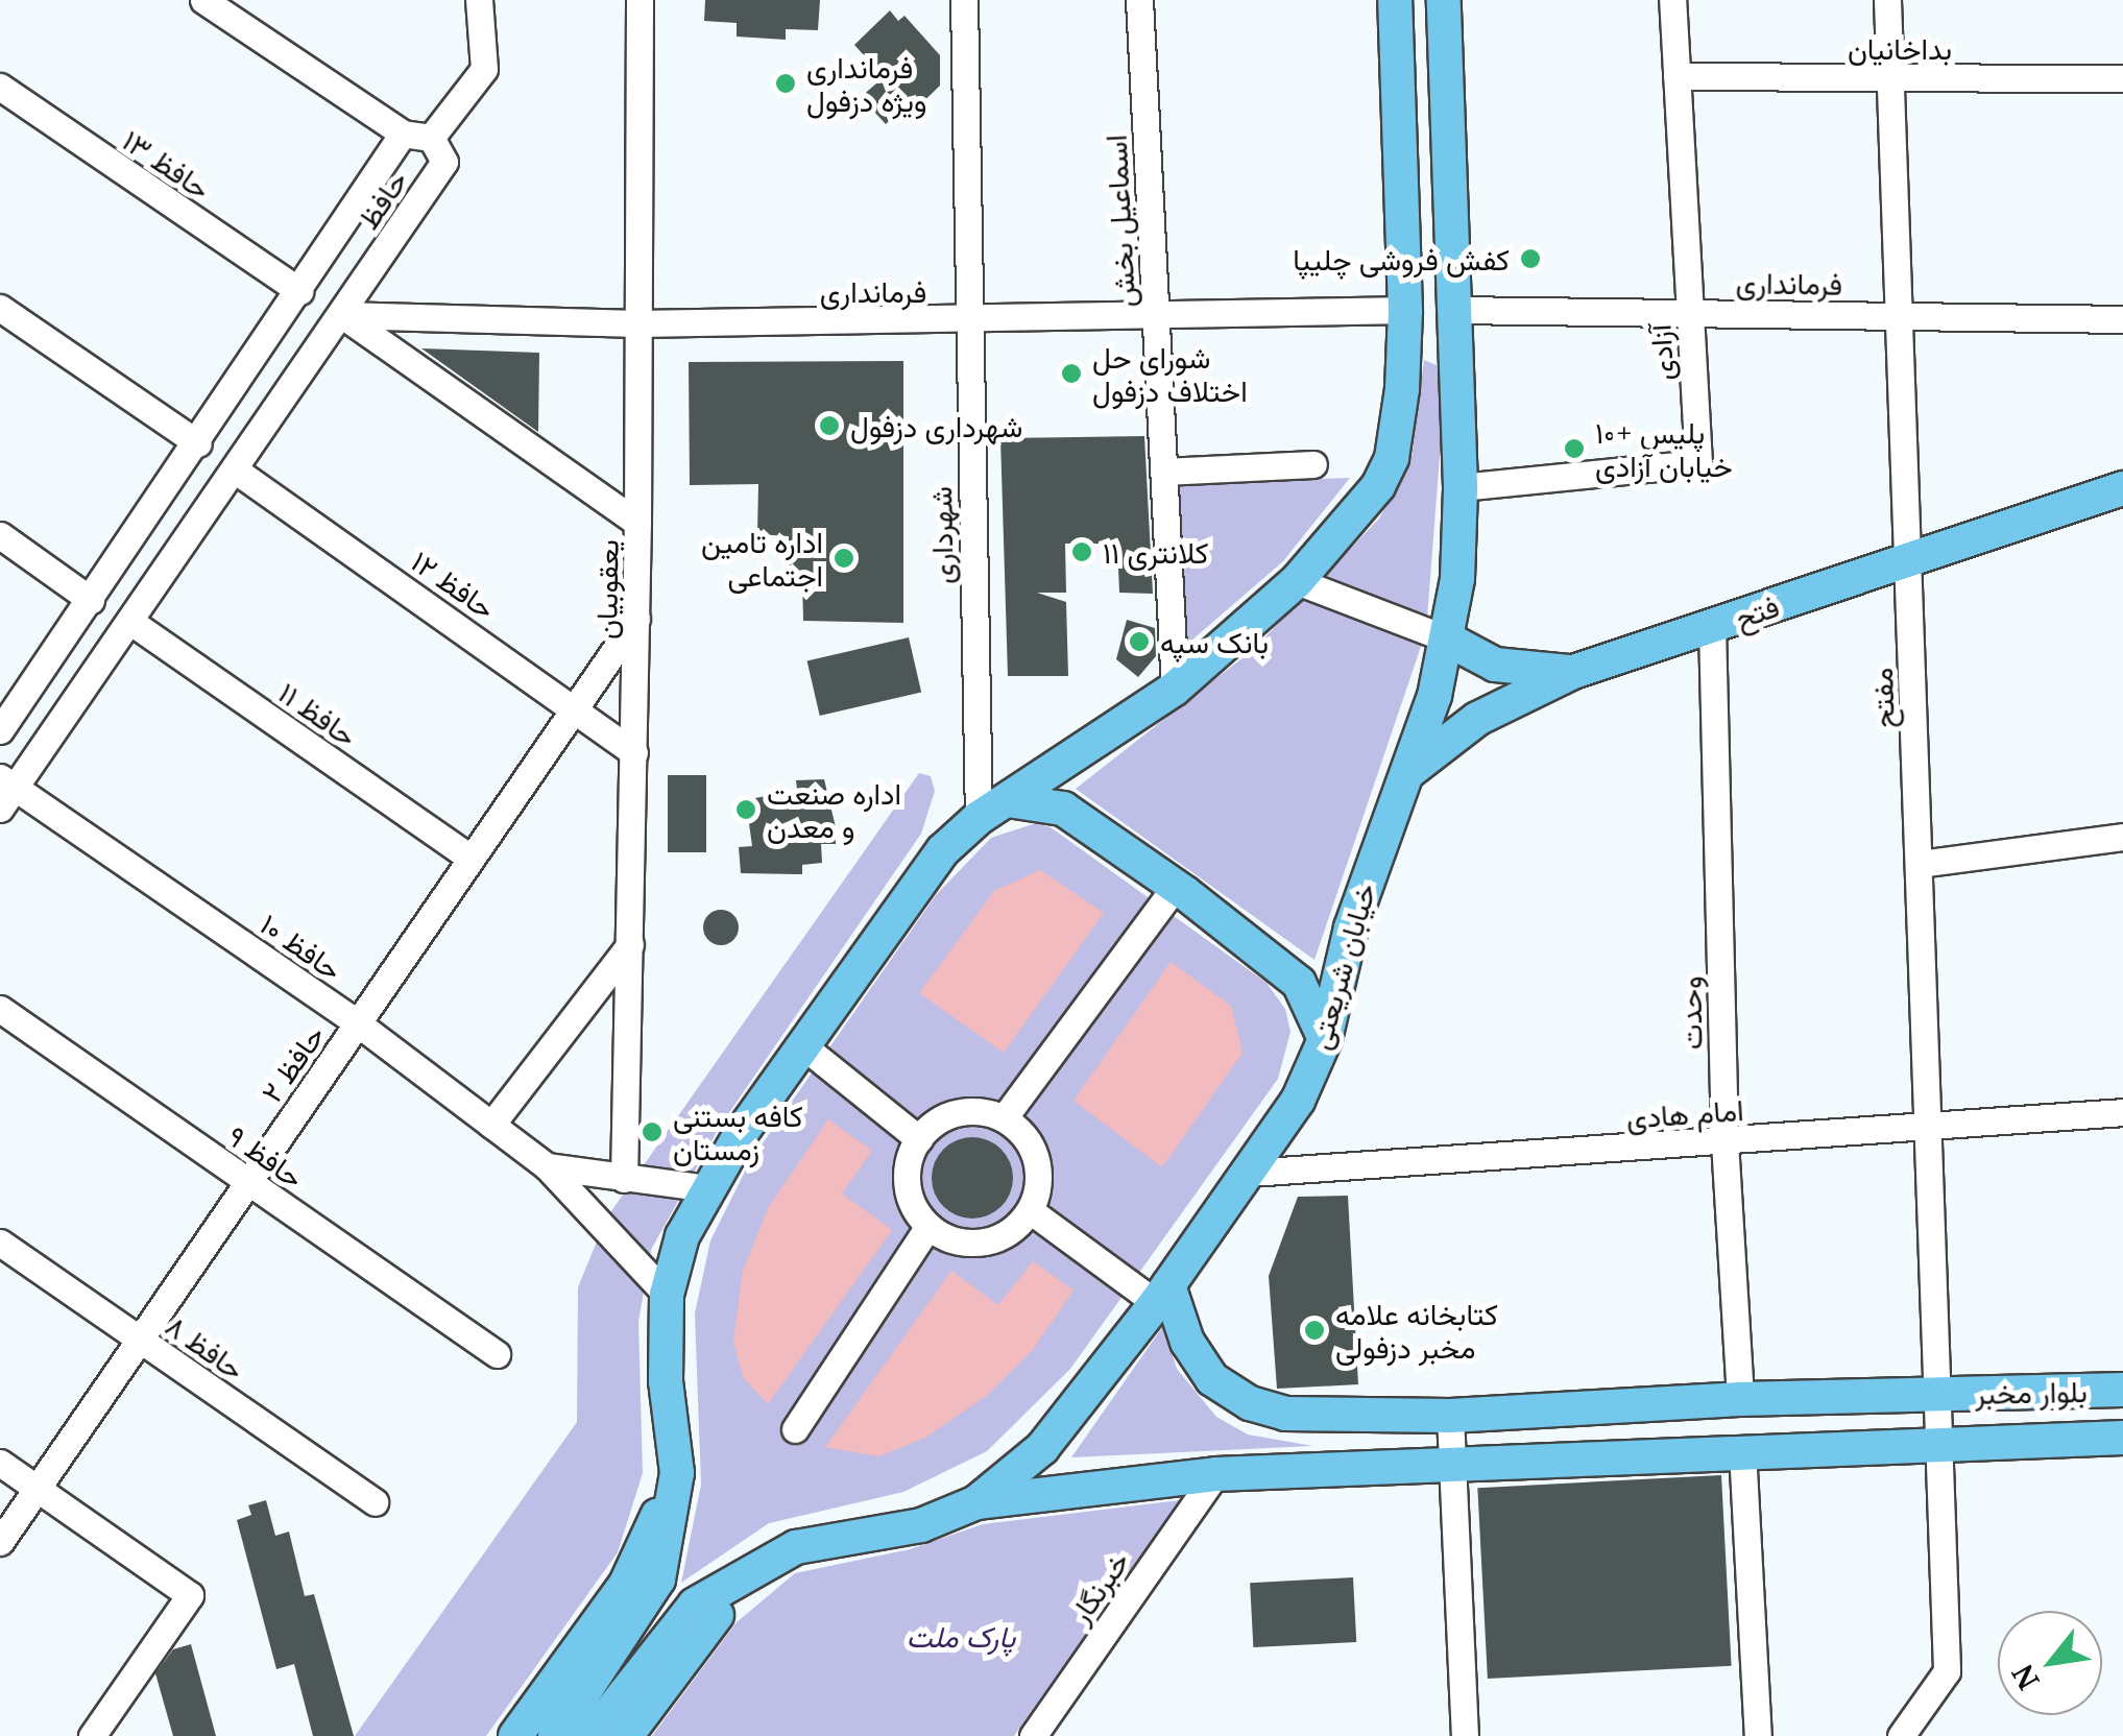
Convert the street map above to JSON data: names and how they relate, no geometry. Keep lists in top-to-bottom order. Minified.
{"streets":{"main road":["فتح","خیابان شریعتی","بلوار مخبر"],"street":["بداخانیان","حافظ ۱۳","حافظ","اسماعیل بخش","فرمانداری","آزادی","شهرداری","حافظ ۱۲","یعقوبیان","مفتح","حافظ ۱۱","حافظ ۱۰","وحدت","حافظ ۲","امام هادی","حافظ ۹","حافظ ۸","خبرنگار"]},"crossings":[["بداخانیان","آزادی"],["بداخانیان","مفتح"],["حافظ ۱۳","حافظ"],["حافظ","فرمانداری"],["حافظ","حافظ ۱۲"],["حافظ","حافظ ۱۱"],["حافظ","حافظ ۱۰"],["اسماعیل بخش","فرمانداری"],["فرمانداری","آزادی"],["فرمانداری","شهرداری"],["فرمانداری","یعقوبیان"],["فرمانداری","مفتح"],["فرمانداری","خیابان شریعتی"],["آزادی","خیابان شریعتی"],["حافظ ۱۲","یعقوبیان"],["حافظ ۱۲","حافظ ۲"],["یعقوبیان","حافظ ۲"],["فتح","مفتح"],["فتح","خیابان شریعتی"],["فتح","وحدت"],["مفتح","امام هادی"],["مفتح","بلوار مخبر"],["حافظ ۱۱","حافظ ۲"],["حافظ ۱۰","حافظ ۲"],["خیابان شریعتی","امام هادی"],["خیابان شریعتی","بلوار مخبر"],["وحدت","امام هادی"],["وحدت","بلوار مخبر"],["حافظ ۲","حافظ ۹"],["حافظ ۲","حافظ ۸"],["بلوار مخبر","خبرنگار"]],"parks":["پارک ملت"],"places":["فرمانداری ویژه دزفول","کفش فروشی چلیپا","شورای حل اختلاف دزفول","شهرداری دزفول","پلیس +۱۰ خیابان آزادی","کلانتری ۱۱","اداره تامین اجتماعی","بانک سپه","اداره صنعت و معدن","کافه بستنی زمستان","کتابخانه علامه مخبر دزفولی"],"north":"bottom left"}
